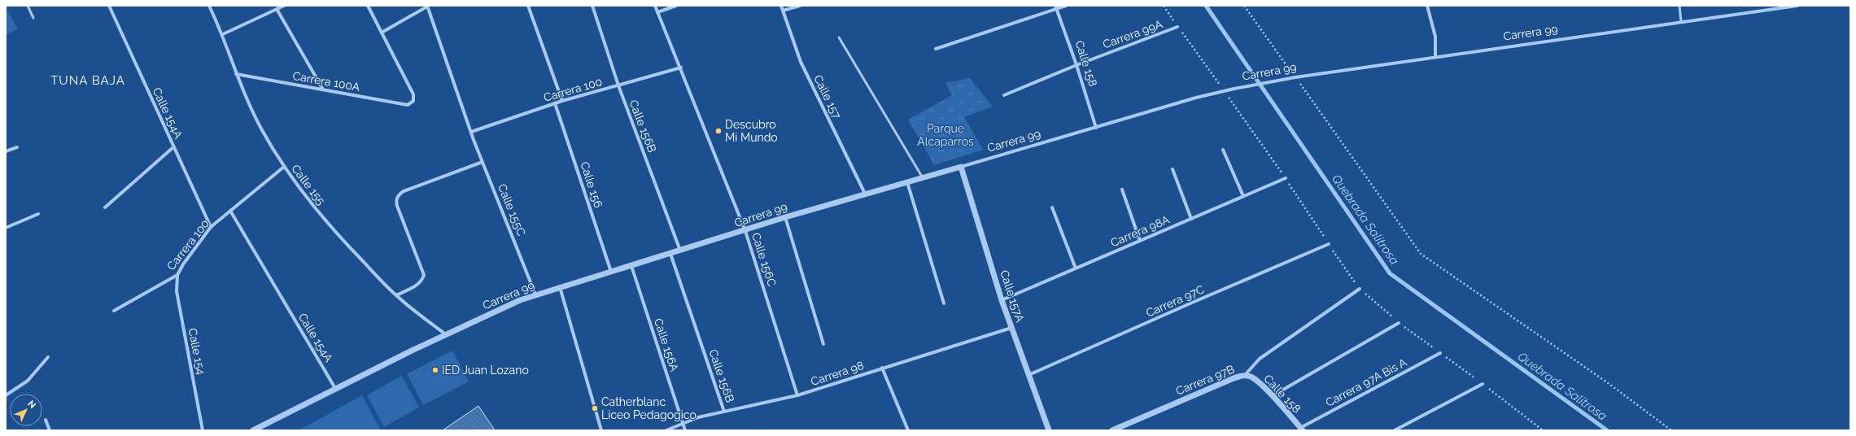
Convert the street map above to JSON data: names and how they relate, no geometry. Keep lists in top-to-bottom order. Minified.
{"streets":{"street":["Carrera 99","Carrera 99A","Calle 158","Carrera 100A","Carrera 100","Calle 157","Calle 154A","Calle 156B","Calle 155","Calle 156","Calle 155C","Carrera 98A","Calle 156C","Calle 157A","Carrera 97C","Calle 156A","Calle 154","Carrera 98","Carrera 97B","Carrera 97A Bis A"]},"crossings":[["Carrera 99","Calle 158"],["Carrera 99","Calle 157"],["Carrera 99","Calle 154A"],["Carrera 99","Calle 156B"],["Carrera 99","Calle 155"],["Carrera 99","Calle 156"],["Carrera 99","Calle 155C"],["Carrera 99","Calle 156C"],["Carrera 99","Calle 157A"],["Carrera 99","Calle 156A"],["Carrera 99A","Calle 158"],["Calle 158","Carrera 97B"],["Calle 158","Carrera 97A Bis A"],["Carrera 100A","Calle 155"],["Carrera 100","Calle 154A"],["Carrera 100","Calle 156B"],["Carrera 100","Calle 155"],["Carrera 100","Calle 156"],["Carrera 100","Calle 155C"],["Carrera 100","Calle 156C"],["Carrera 100","Calle 154"],["Calle 156B","Carrera 98"],["Carrera 98A","Calle 157A"],["Calle 156C","Carrera 98"],["Calle 157A","Carrera 97C"],["Calle 157A","Carrera 98"],["Calle 156A","Carrera 98"]],"districts":["TUNA BAJA"],"water":["Quebrada Salitrosa"],"parks":["Parque Alcaparros"],"places":["Descubro Mi Mundo","IED Juan Lozano","Catherblanc Liceo Pedagogico"],"north":"top right"}
